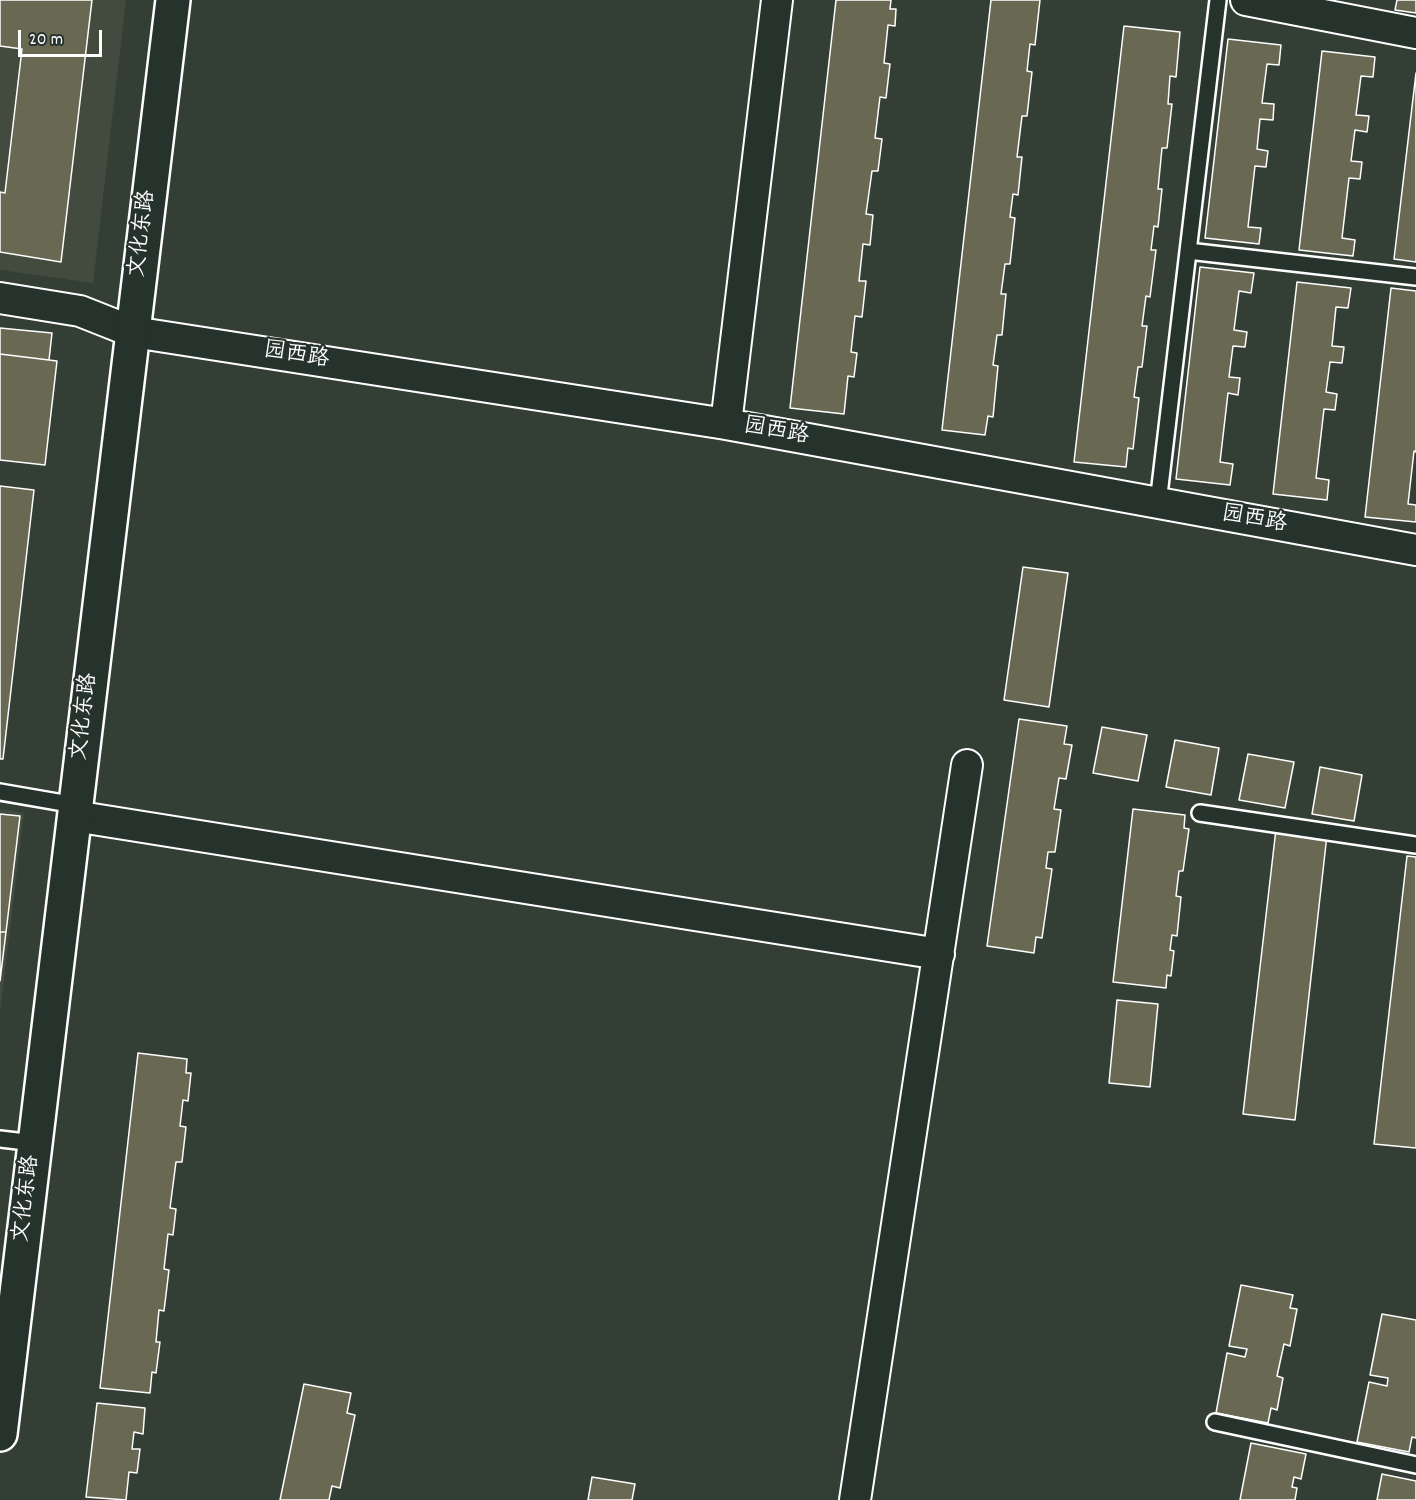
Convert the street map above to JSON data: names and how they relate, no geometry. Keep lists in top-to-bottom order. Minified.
{"streets":{"street":["文化东路","园西路"]},"crossings":[["文化东路","园西路"]],"scale_bar":"20 m"}
